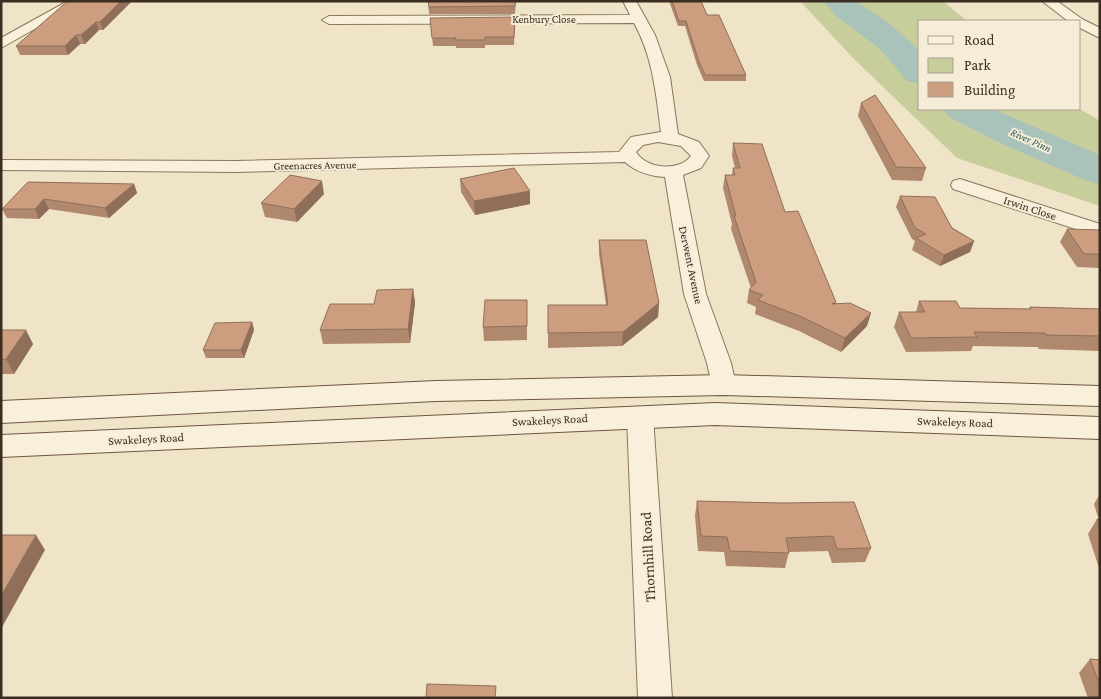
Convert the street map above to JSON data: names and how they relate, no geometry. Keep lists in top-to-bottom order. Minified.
{"streets":{"main road":["Swakeleys Road"],"street":["Kenbury Close","Greenacres Avenue","Irwin Close","Derwent Avenue","Thornhill Road"]},"crossings":[["Swakeleys Road","Thornhill Road"]],"water":["River Pinn"],"legend":["Road","Park","Building"]}
